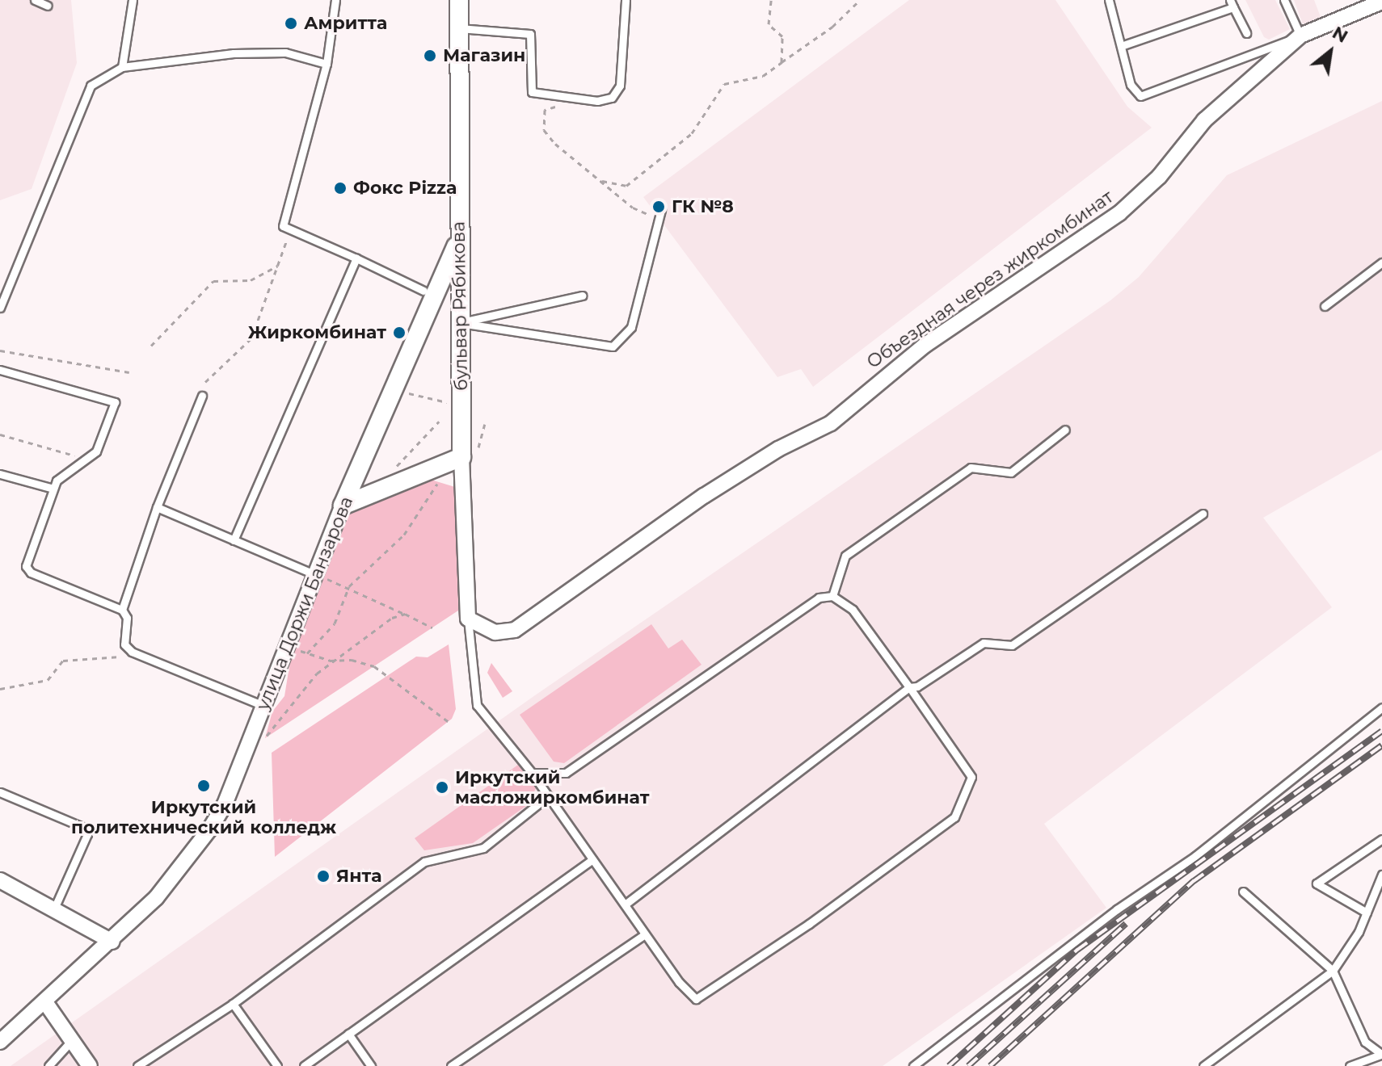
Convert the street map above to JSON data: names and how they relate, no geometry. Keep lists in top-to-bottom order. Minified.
{"streets":{"street":["Объездная через жиркомбинат","бульвар Рябикова","улица Доржи Банзарова"]},"crossings":[["Объездная через жиркомбинат","бульвар Рябикова"],["бульвар Рябикова","улица Доржи Банзарова"]],"places":["Амритта","Магазин","Фокс Pizza","ГК №8","Жиркомбинат","Иркутский политехнический колледж","Иркутский масложиркомбинат","Янта"],"north":"top right"}
